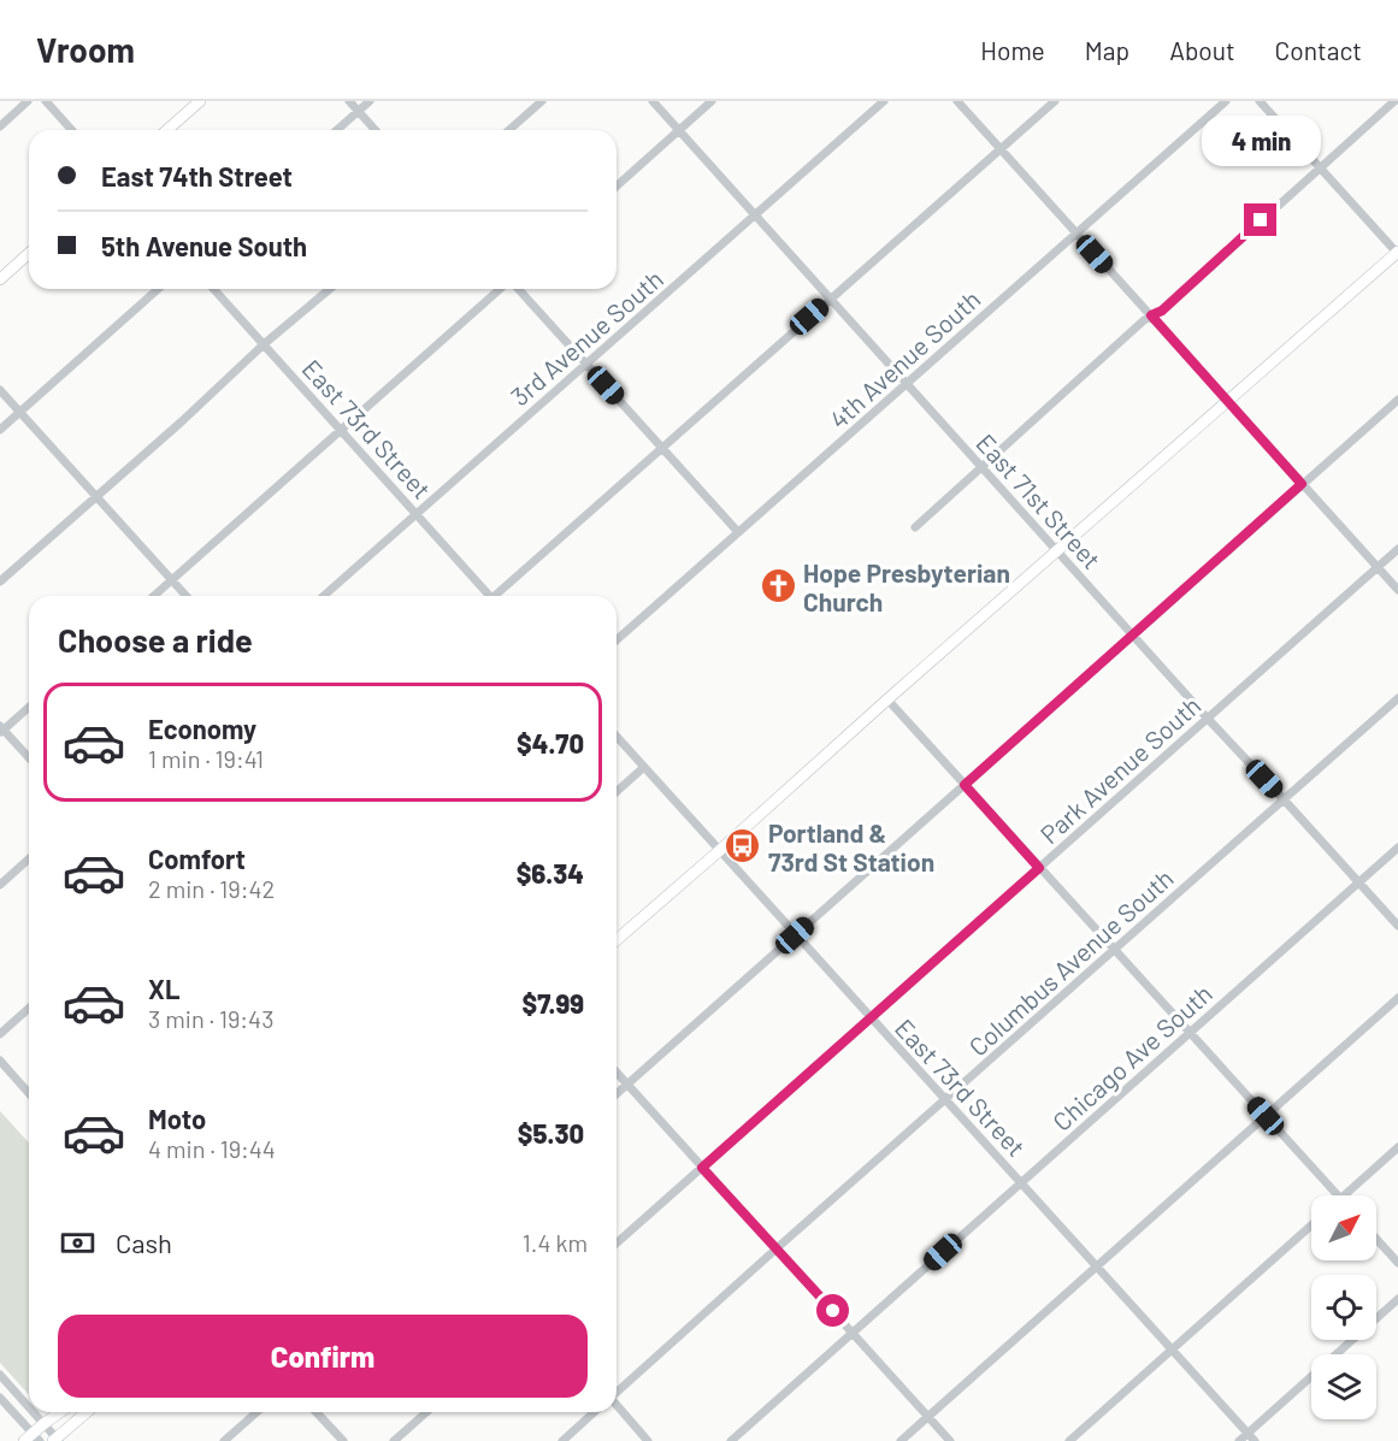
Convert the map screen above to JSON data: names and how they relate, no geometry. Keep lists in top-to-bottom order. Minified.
{"streets":{"street":["3rd Avenue South","4th Avenue South","East 73rd Street","East 71st Street","Park Avenue South","Columbus Avenue South","Chicago Ave South"]},"crossings":[["3rd Avenue South","East 73rd Street"],["3rd Avenue South","East 71st Street"],["4th Avenue South","East 71st Street"],["East 73rd Street","Park Avenue South"],["East 73rd Street","Columbus Avenue South"],["East 73rd Street","Chicago Ave South"],["East 71st Street","Park Avenue South"],["East 71st Street","Columbus Avenue South"],["East 71st Street","Chicago Ave South"]],"places":{"church":["Hope Presbyterian Church"],"bus stop":["Portland & 73rd St Station"]},"north":"top right","page":{"header":"Vroom","nav":["Home","Map","About","Contact"],"bubble":"4 min","banner":["East 74th Street","5th Avenue South"],"heading":"Choose a ride","list":[{"name":"Economy","note":"1 min · 19:41","value":"$4.70"},{"name":"Comfort","note":"2 min · 19:42","value":"$6.34"},{"name":"XL","note":"3 min · 19:43","value":"$7.99"},{"name":"Moto","note":"4 min · 19:44","value":"$5.30"}],"pay":["Cash","1.4 km"],"buttons":"Confirm"}}
